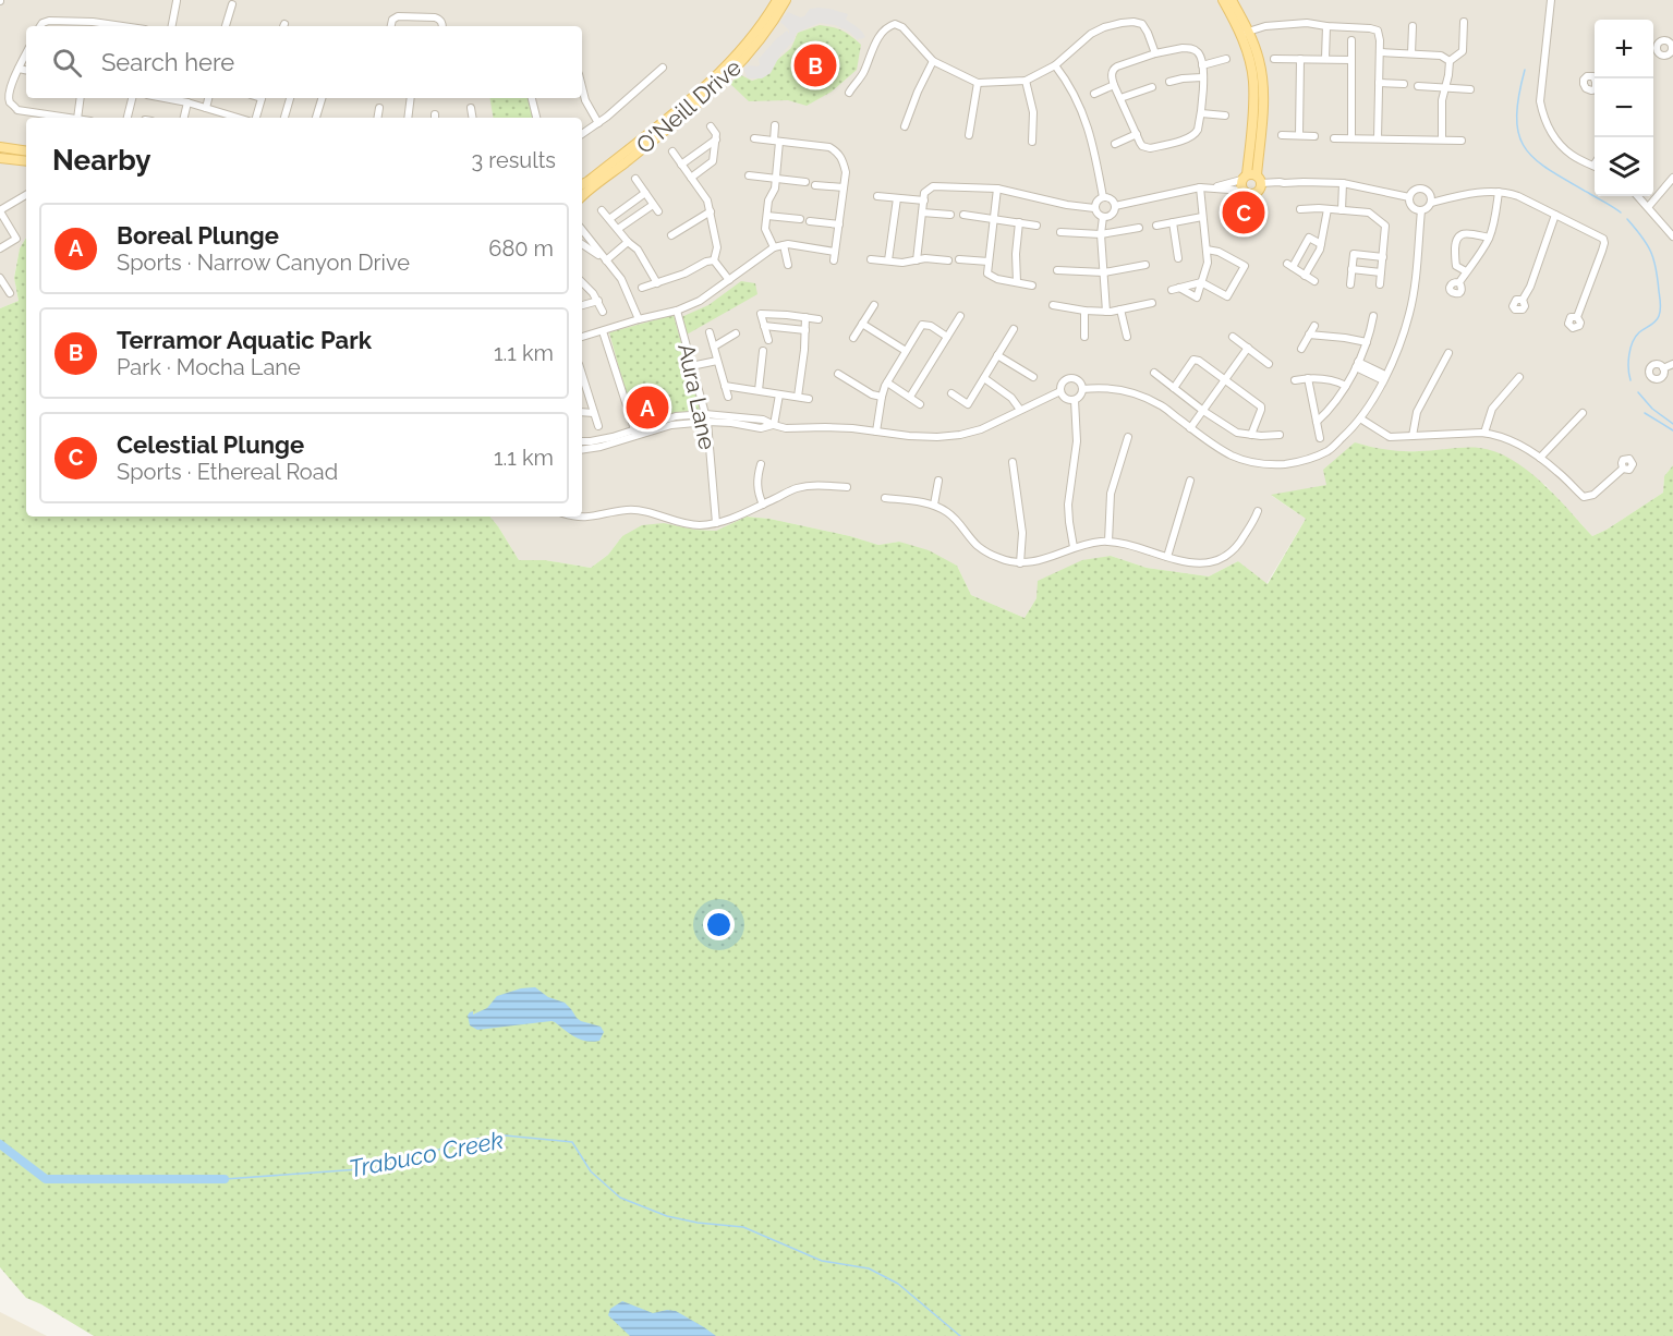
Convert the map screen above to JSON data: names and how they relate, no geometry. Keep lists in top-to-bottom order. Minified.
{"streets":{"main road":["O'Neill Drive"],"street":["Aura Lane"]},"water":["Trabuco Creek"],"page":{"map_buttons":["+","−"],"search":"Search here","pins":["B","C","A"],"heading":["Nearby","3 results"],"list":[{"mark":"A","name":"Boreal Plunge","note":"Sports · Narrow Canyon Drive","value":"680 m"},{"mark":"B","name":"Terramor Aquatic Park","note":"Park · Mocha Lane","value":"1.1 km"},{"mark":"C","name":"Celestial Plunge","note":"Sports · Ethereal Road","value":"1.1 km"}]}}
